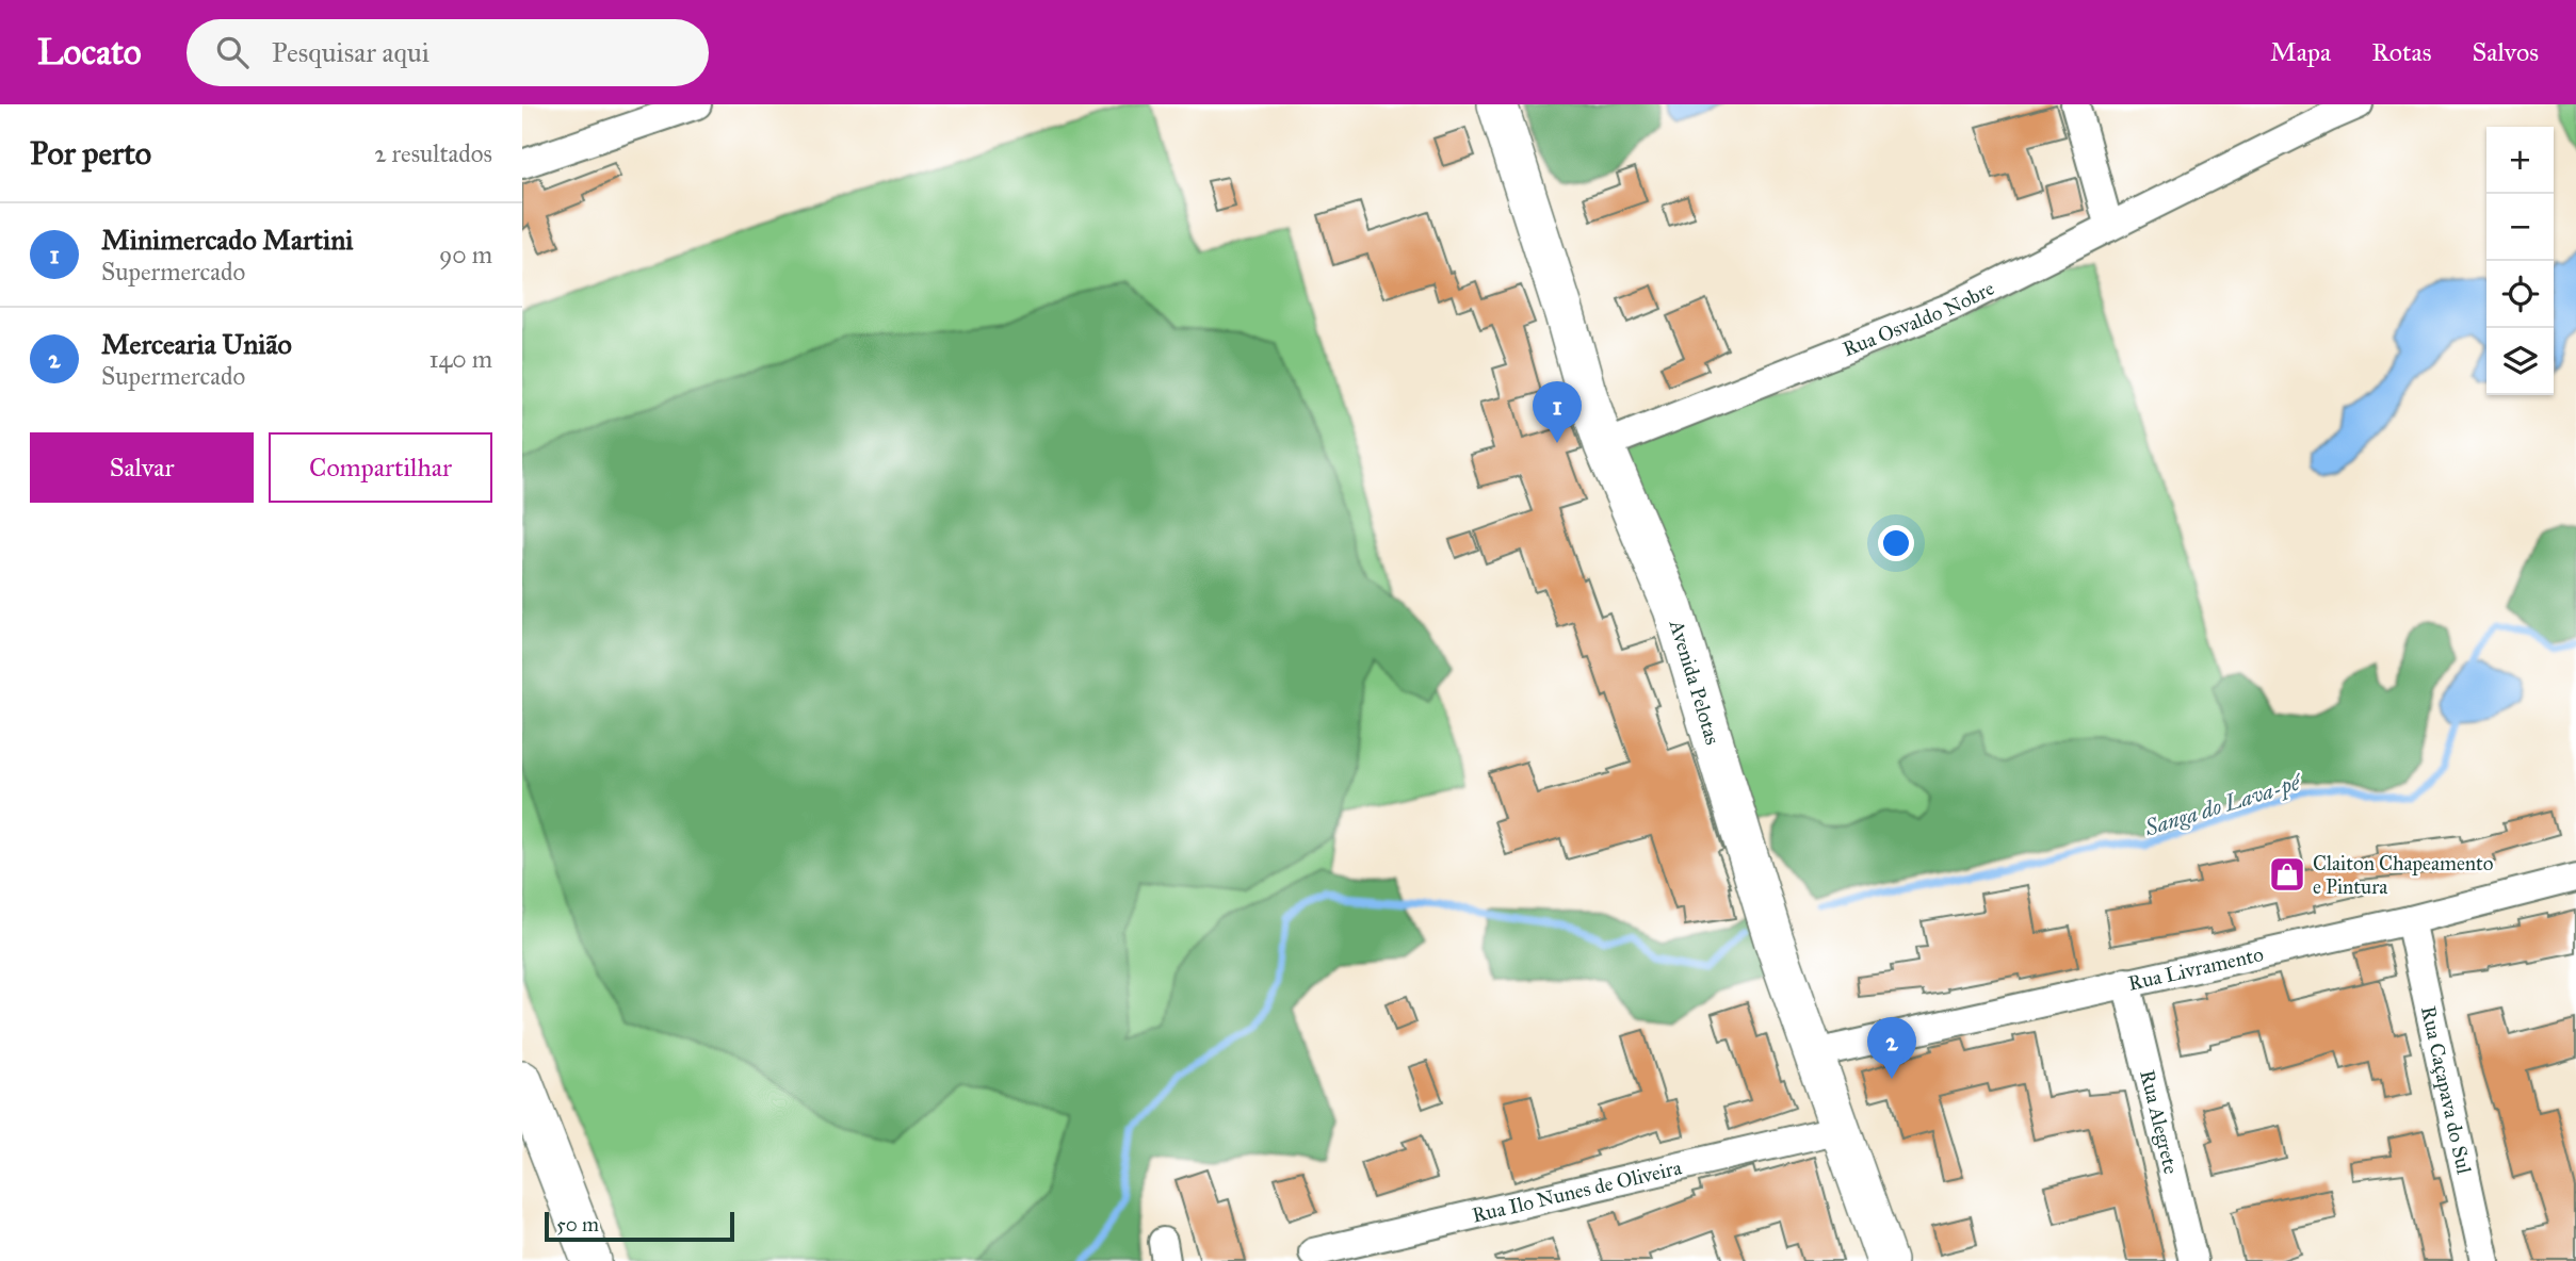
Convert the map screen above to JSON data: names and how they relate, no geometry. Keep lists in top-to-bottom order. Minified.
{"streets":{"street":["Rua Osvaldo Nobre","Avenida Pelotas","Rua Livramento","Rua Caçapava do Sul","Rua Alegrete","Rua Ilo Nunes de Oliveira"]},"crossings":[["Rua Osvaldo Nobre","Avenida Pelotas"],["Avenida Pelotas","Rua Livramento"],["Avenida Pelotas","Rua Ilo Nunes de Oliveira"],["Rua Livramento","Rua Caçapava do Sul"],["Rua Livramento","Rua Alegrete"]],"water":["Sanga do Lava-pé"],"places":{"shop":["Claiton Chapeamento e Pintura"]},"scale_bar":"50 m","page":{"header":"Locato","search":"Pesquisar aqui","nav":["Mapa","Rotas","Salvos"],"heading":["Por perto","2 resultados"],"map_buttons":["+","−"],"list":[{"mark":"1","name":"Minimercado Martini","note":"Supermercado","value":"90 m"},{"mark":"2","name":"Mercearia União","note":"Supermercado","value":"140 m"}],"pins":["1","2"],"buttons":["Salvar","Compartilhar"],"scale":"50 m"}}
